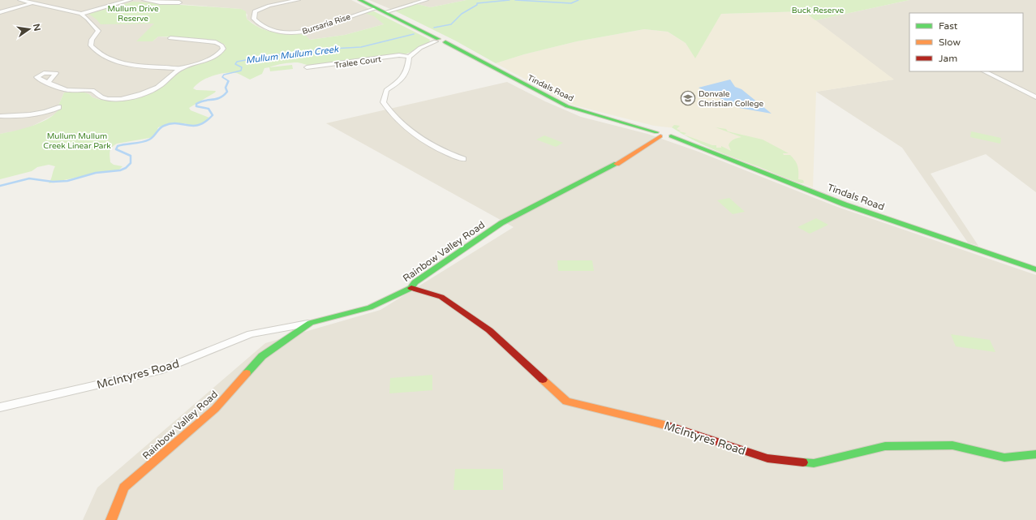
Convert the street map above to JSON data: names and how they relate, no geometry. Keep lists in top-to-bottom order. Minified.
{"streets":{"street":["Bursaria Rise","Tralee Court","Tindals Road","Rainbow Valley Road","McIntyres Road"]},"crossings":[["Tindals Road","Rainbow Valley Road"],["Rainbow Valley Road","McIntyres Road"]],"water":["Mullum Mullum Creek"],"parks":["Mullum Drive Reserve","Buck Reserve","Mullum Mullum Creek Linear Park"],"places":{"school or university":["Donvale Christian College"]},"legend":["Fast","Slow","Jam"],"north":"right"}
